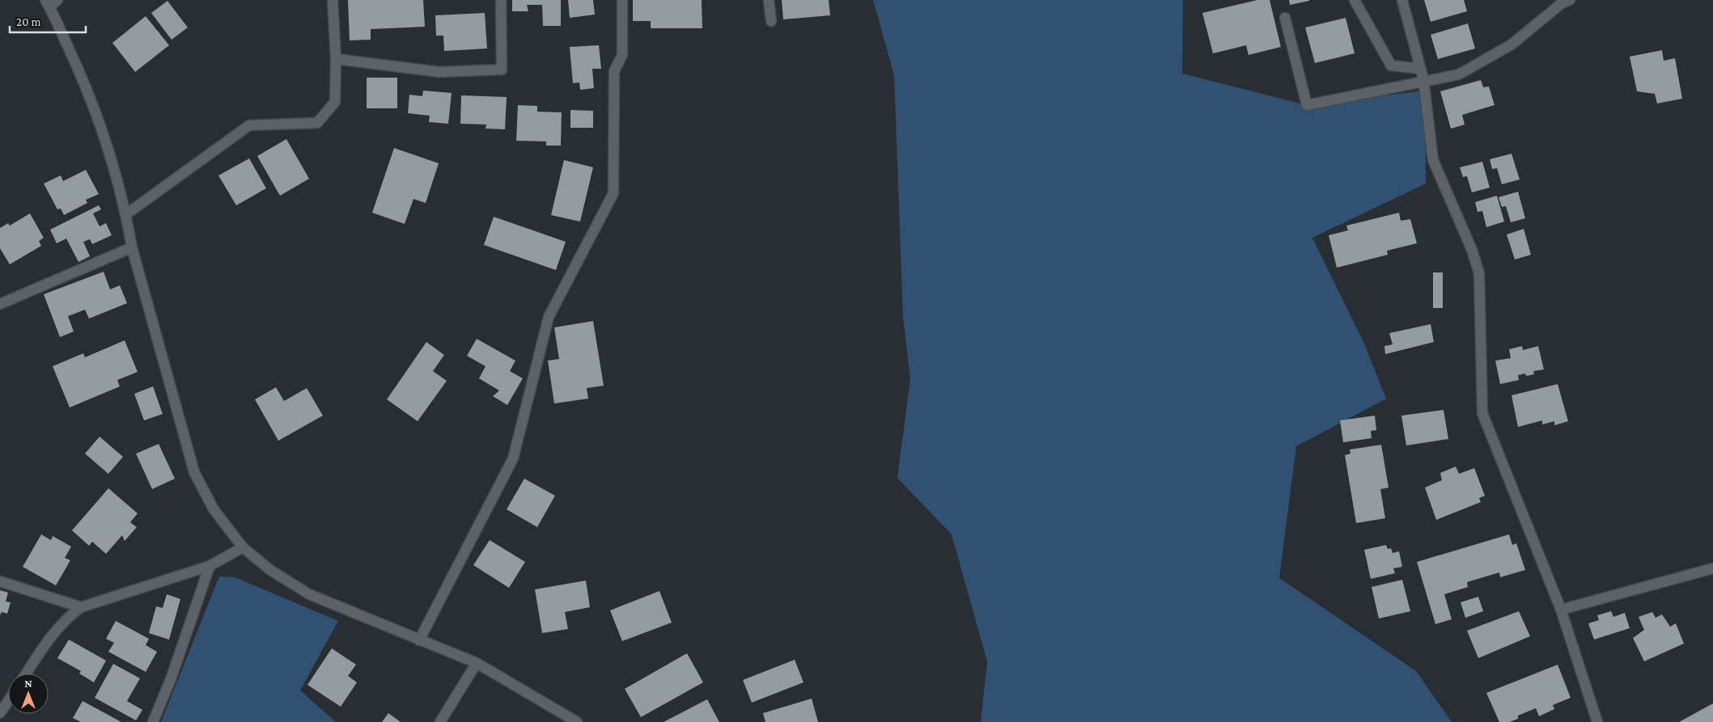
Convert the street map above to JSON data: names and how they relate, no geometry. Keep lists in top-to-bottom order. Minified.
{"scale_bar":"20 m","north":"top"}
